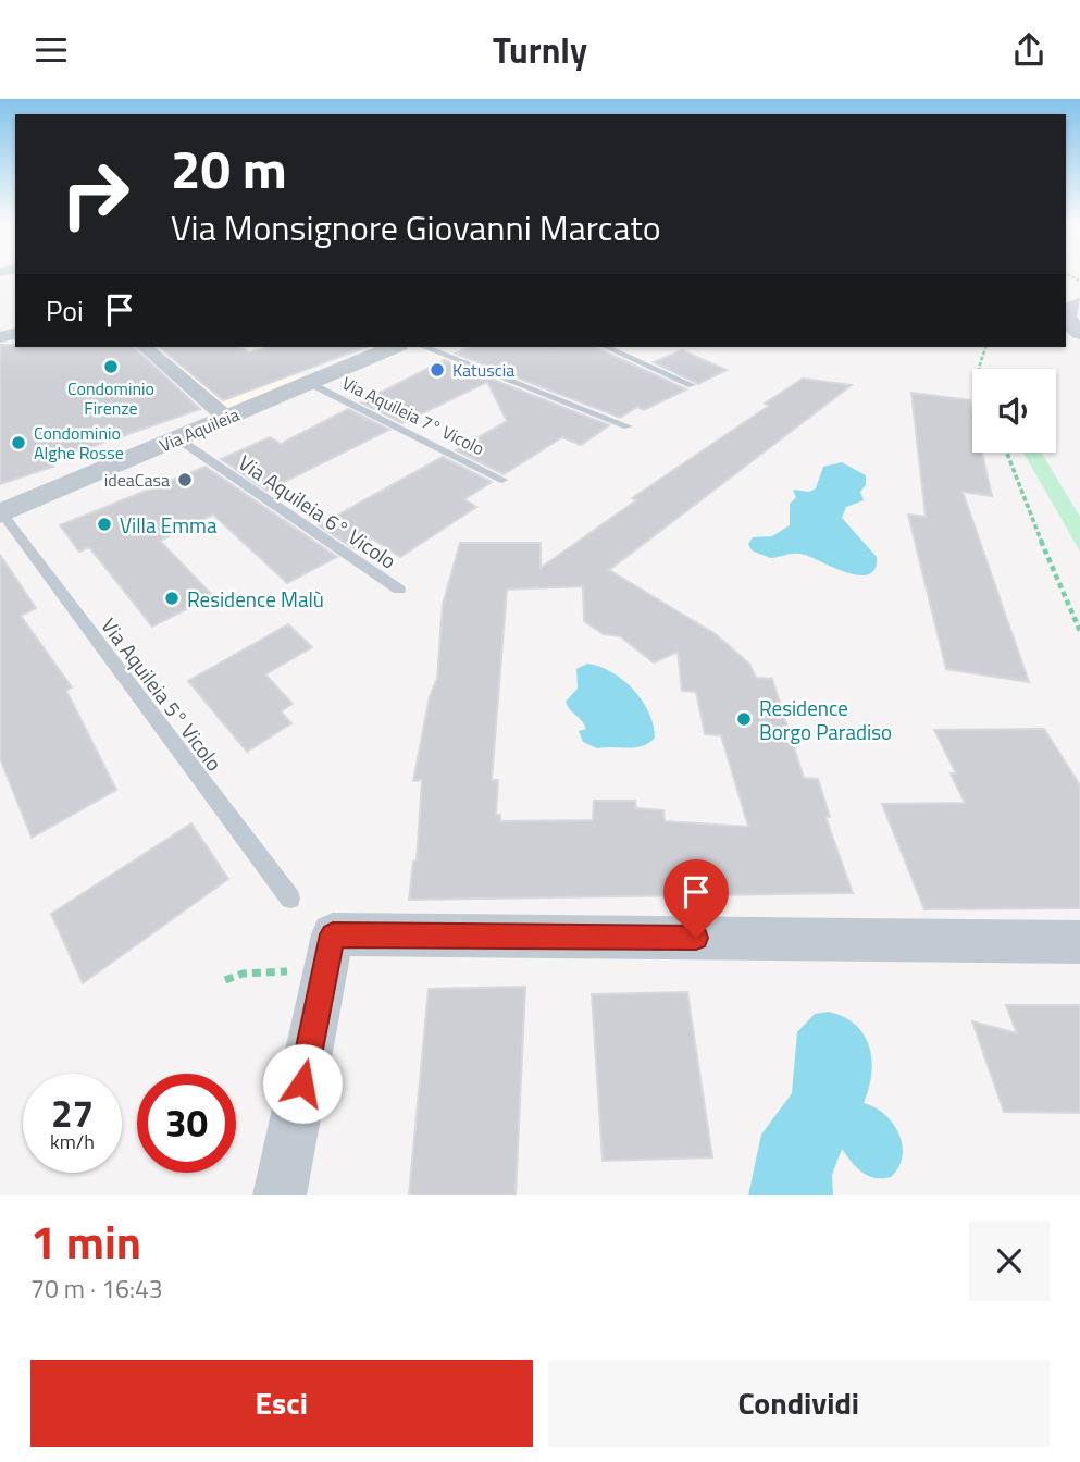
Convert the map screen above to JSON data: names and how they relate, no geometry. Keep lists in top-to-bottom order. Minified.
{"streets":{"street":["Via Aquileia"],"lane":["Via Aquileia 7° Vicolo","Via Aquileia 6° Vicolo","Via Aquileia 5° Vicolo"]},"crossings":[["Via Aquileia 7° Vicolo","Via Aquileia"],["Via Aquileia","Via Aquileia 6° Vicolo"],["Via Aquileia","Via Aquileia 5° Vicolo"]],"places":["Condominio Firenze","Katuscia","Condominio Alghe Rosse","ideaCasa","Villa Emma","Residence Malù","Residence Borgo Paradiso"],"page":{"header":"Turnly","turn":["20 m","Via Monsignore Giovanni Marcato"],"then":"Poi","speed":"27 km/h","limit":"30","heading":["1 min","70 m · 16:43"],"buttons":["Esci","Condividi"]}}
